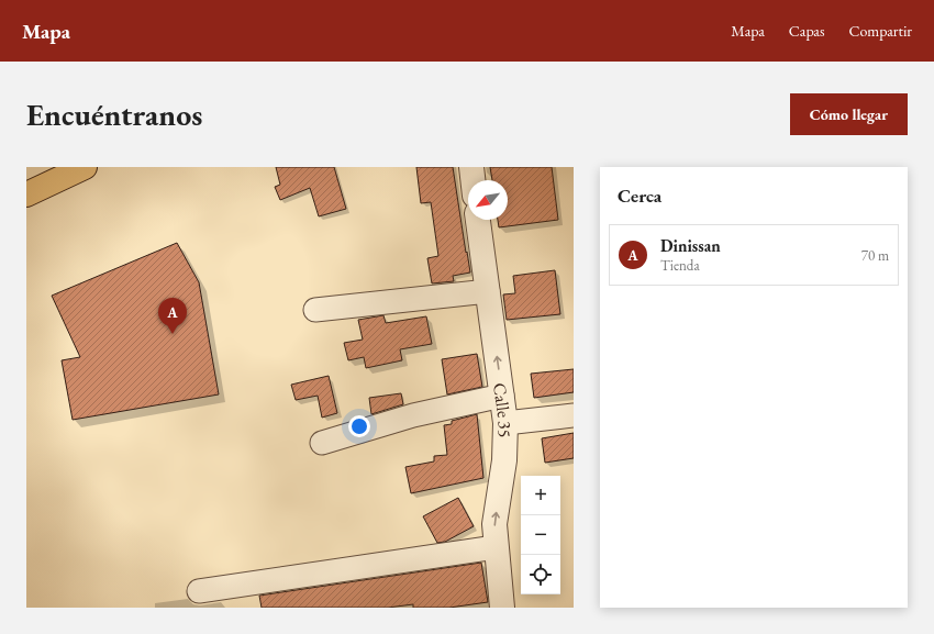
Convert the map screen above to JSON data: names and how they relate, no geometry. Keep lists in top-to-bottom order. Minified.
{"streets":{"street":["Calle 35"]},"one_way":["Calle 35"],"north":"bottom left","page":{"header":"Mapa","nav":["Mapa","Capas","Compartir"],"buttons":"Cómo llegar","title":"Encuéntranos","heading":"Cerca","list":[{"mark":"A","name":"Dinissan","note":"Tienda","value":"70 m"}],"pins":"A","map_buttons":["+","−"]}}
